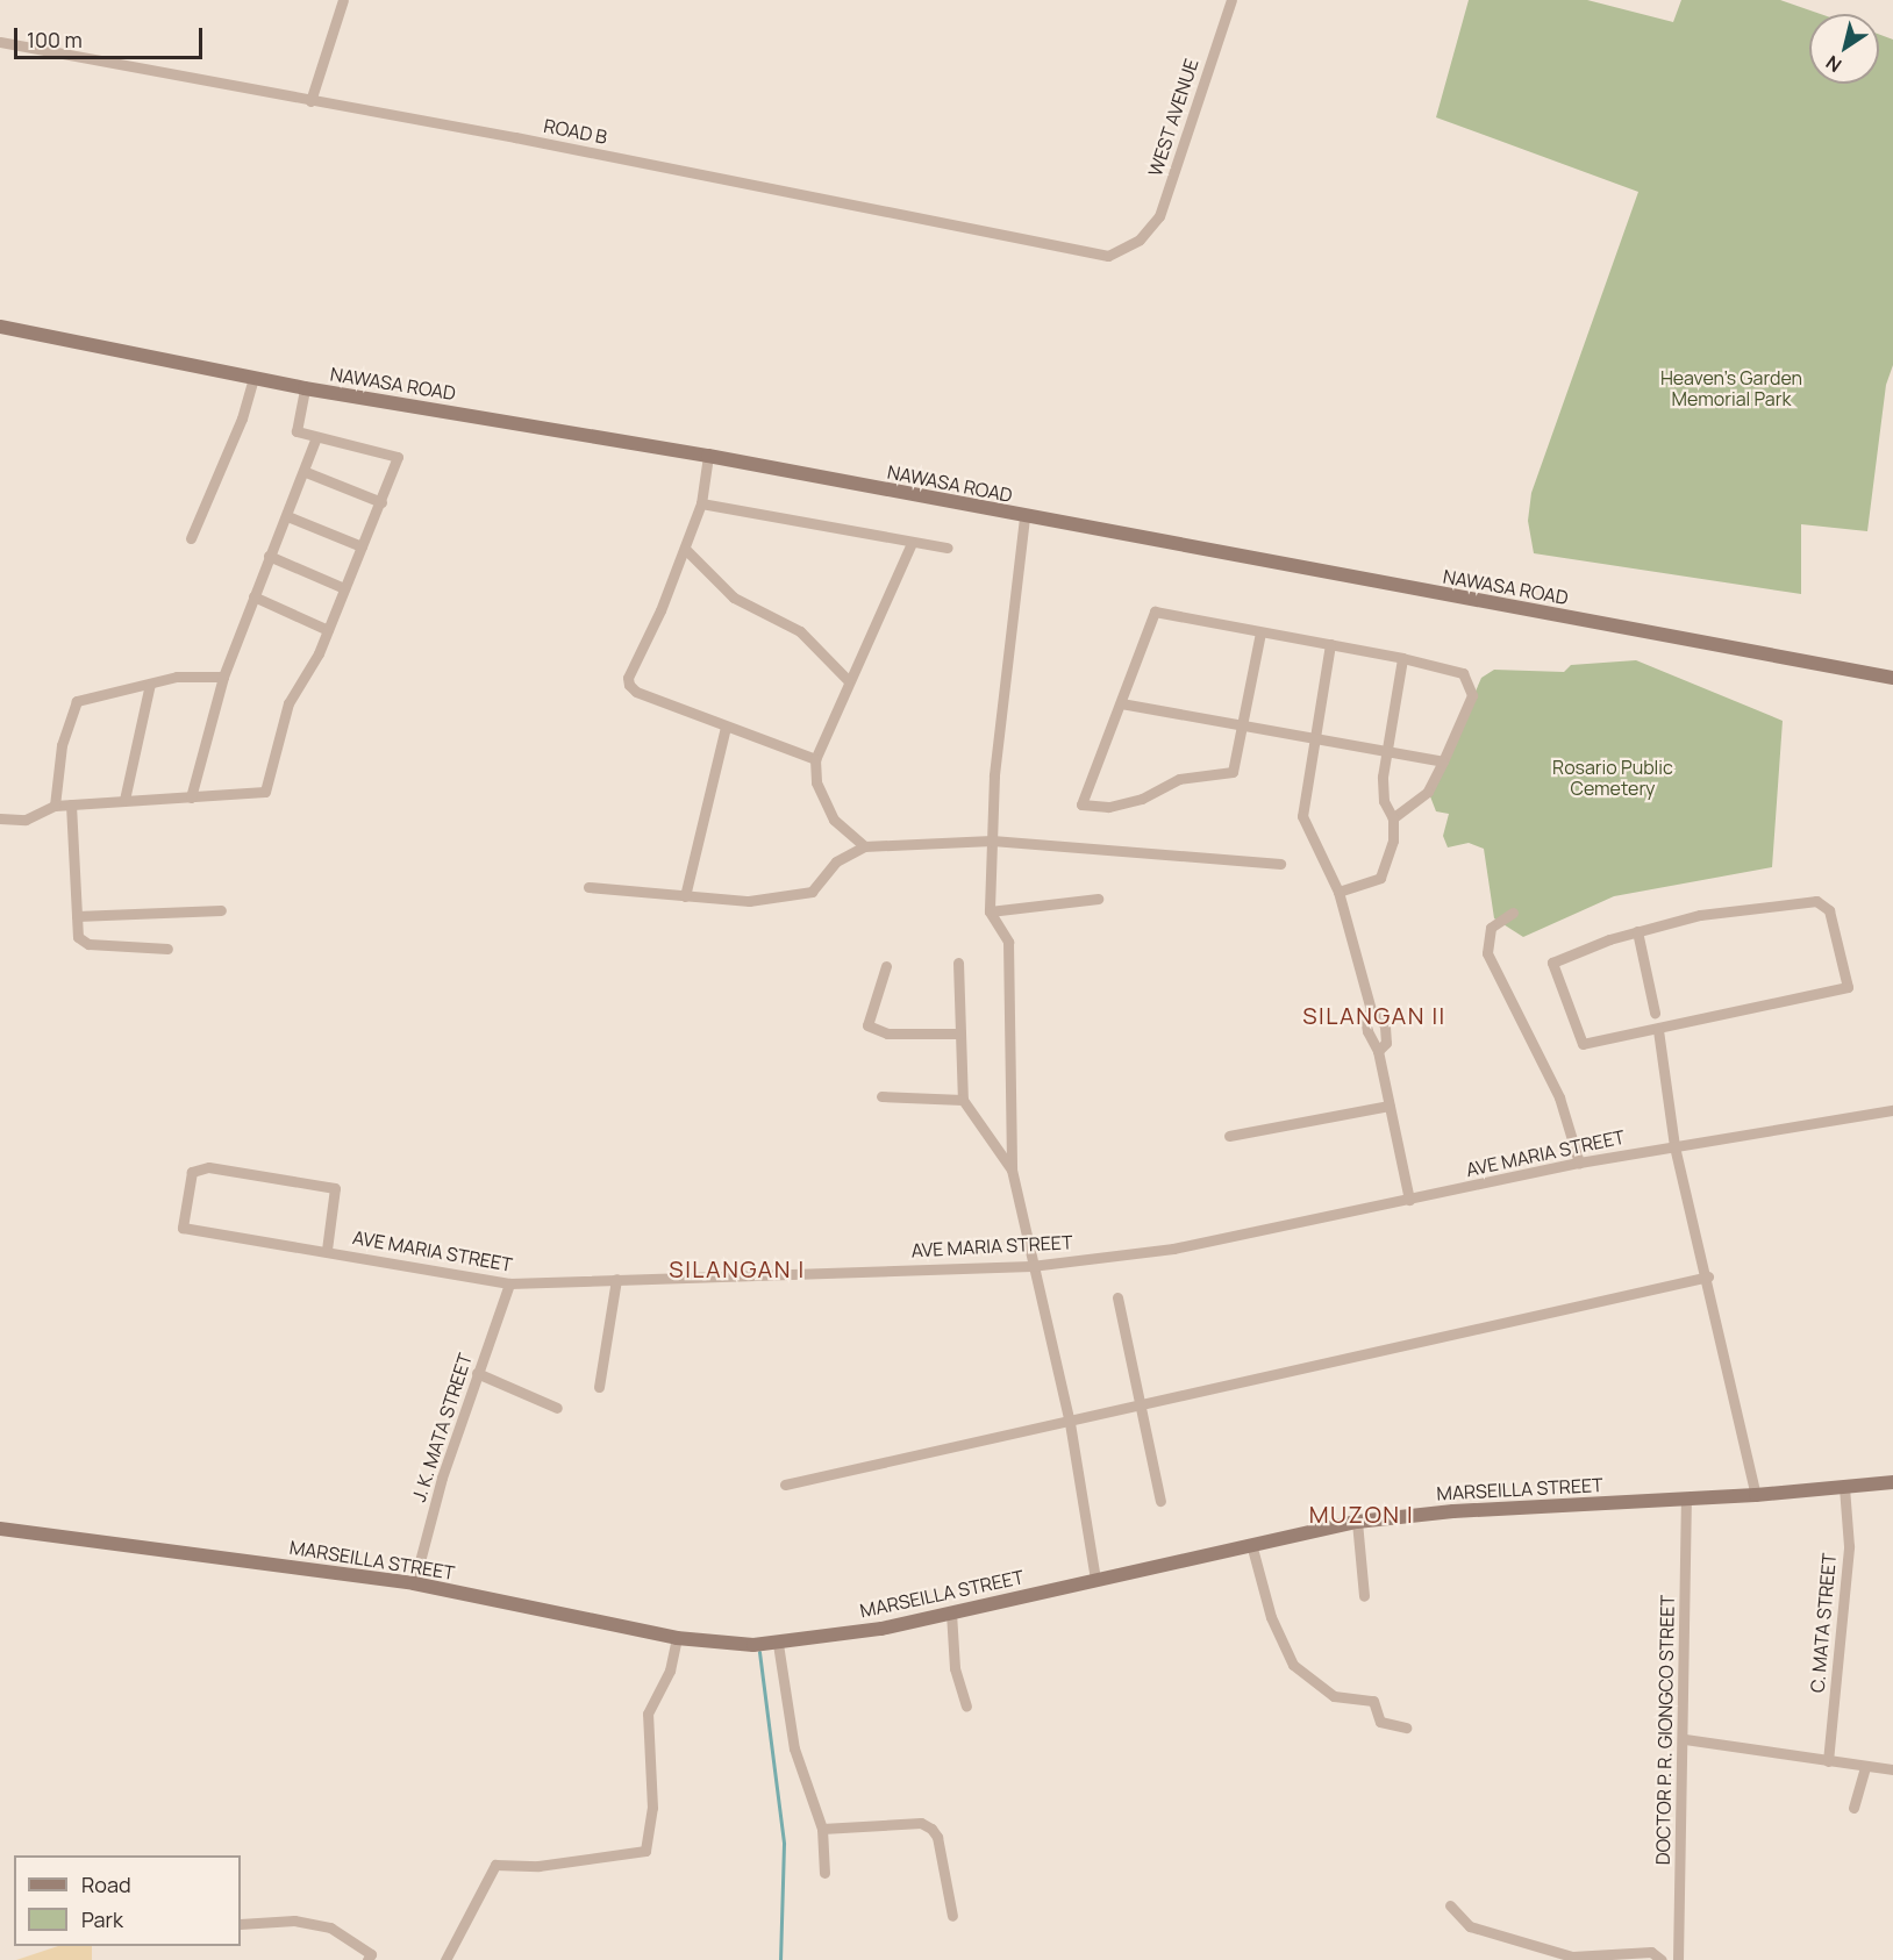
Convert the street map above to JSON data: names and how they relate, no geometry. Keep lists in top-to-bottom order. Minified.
{"streets":{"main road":["NAWASA ROAD","MARSEILLA STREET"],"street":["WEST AVENUE","ROAD B","AVE MARIA STREET","J. K. MATA STREET","C. MATA STREET","DOCTOR P. R. GIONGCO STREET"]},"crossings":[["WEST AVENUE","ROAD B"],["AVE MARIA STREET","J. K. MATA STREET"],["J. K. MATA STREET","MARSEILLA STREET"],["MARSEILLA STREET","C. MATA STREET"],["MARSEILLA STREET","DOCTOR P. R. GIONGCO STREET"]],"districts":["SILANGAN II","SILANGAN I","MUZON I"],"parks":["Heaven's Garden Memorial Park","Rosario Public Cemetery"],"legend":["Road","Park"],"scale_bar":"100 m","north":"bottom left"}
